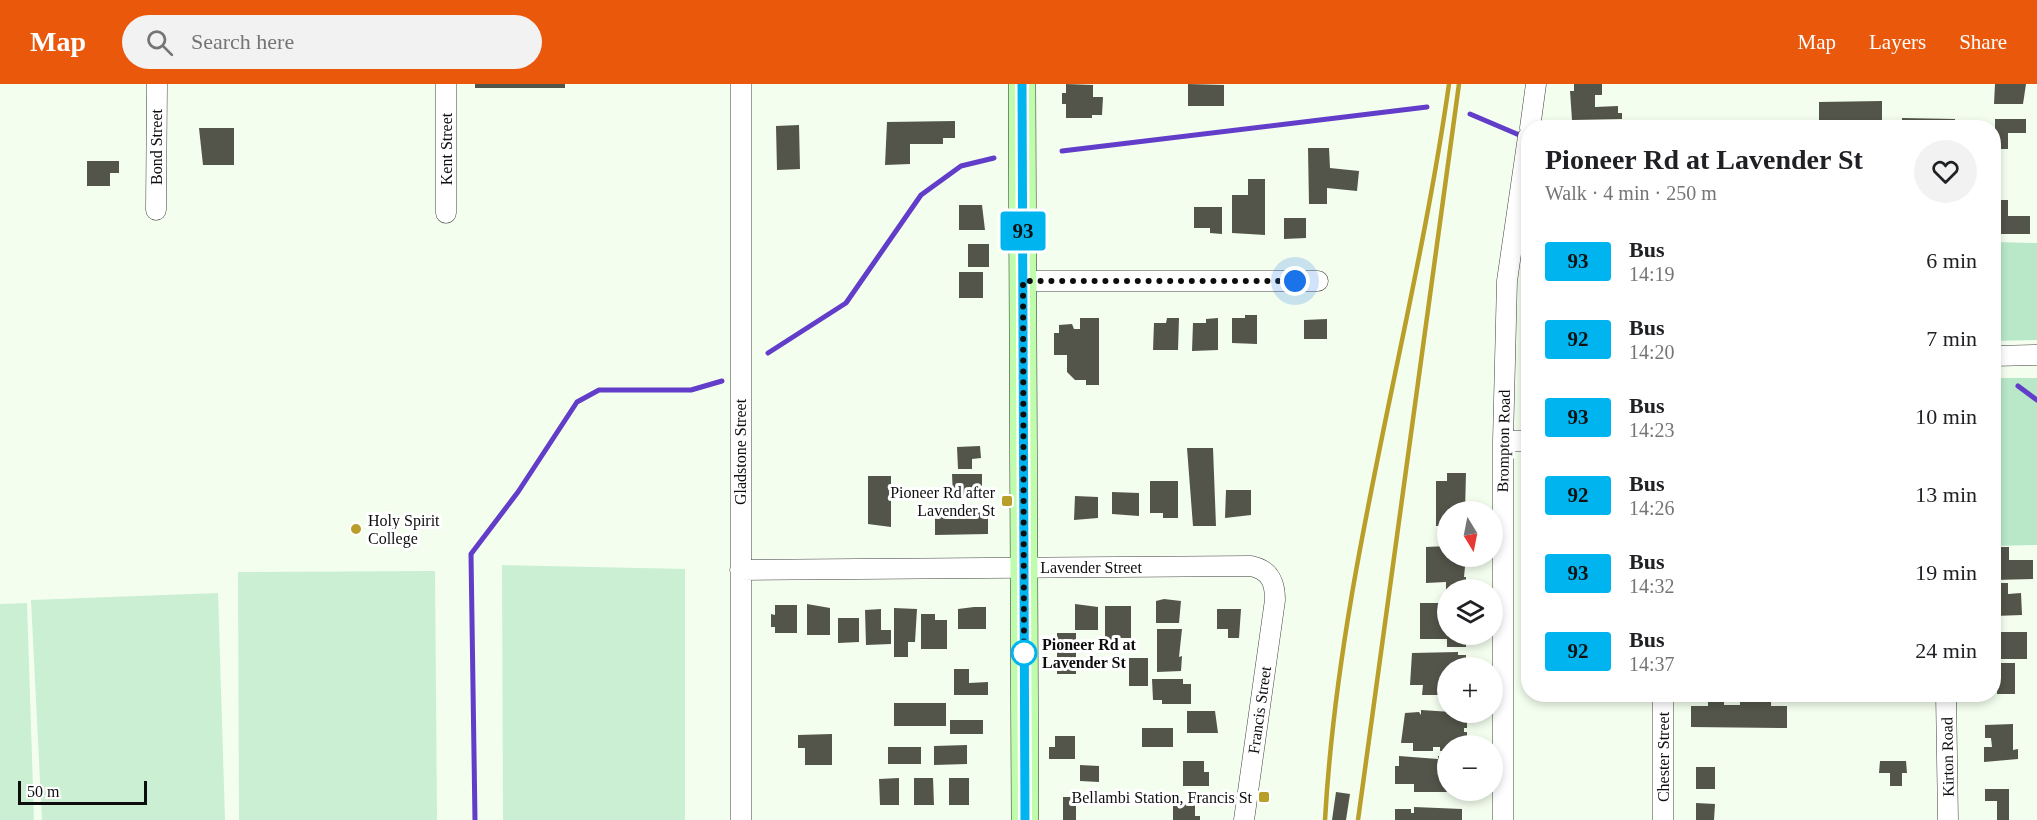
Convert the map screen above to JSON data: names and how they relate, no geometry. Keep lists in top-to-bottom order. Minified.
{"streets":{"street":["Bond Street","Kent Street","Brompton Road","Gladstone Street","Lavender Street","Francis Street","Chester Street","Kirton Road"]},"crossings":[["Gladstone Street","Lavender Street"],["Lavender Street","Francis Street"]],"places":{"transit":["Pioneer Rd after Lavender St","Bellambi Station, Francis St"],"other":["Holy Spirit College","Pioneer Rd at Lavender St"]},"lines":["bus line 93"],"scale_bar":"50 m","north":"bottom","page":{"header":"Map","search":"Search here","nav":["Map","Layers","Share"],"on_map":"93","heading":["Pioneer Rd at Lavender St","Walk · 4 min · 250 m"],"list":[{"mark":"93","name":"Bus","note":"14:19","value":"6 min"},{"mark":"92","name":"Bus","note":"14:20","value":"7 min"},{"mark":"93","name":"Bus","note":"14:23","value":"10 min"},{"mark":"92","name":"Bus","note":"14:26","value":"13 min"},{"mark":"93","name":"Bus","note":"14:32","value":"19 min"},{"mark":"92","name":"Bus","note":"14:37","value":"24 min"}],"map_buttons":["+","−"],"scale":"50 m"}}
